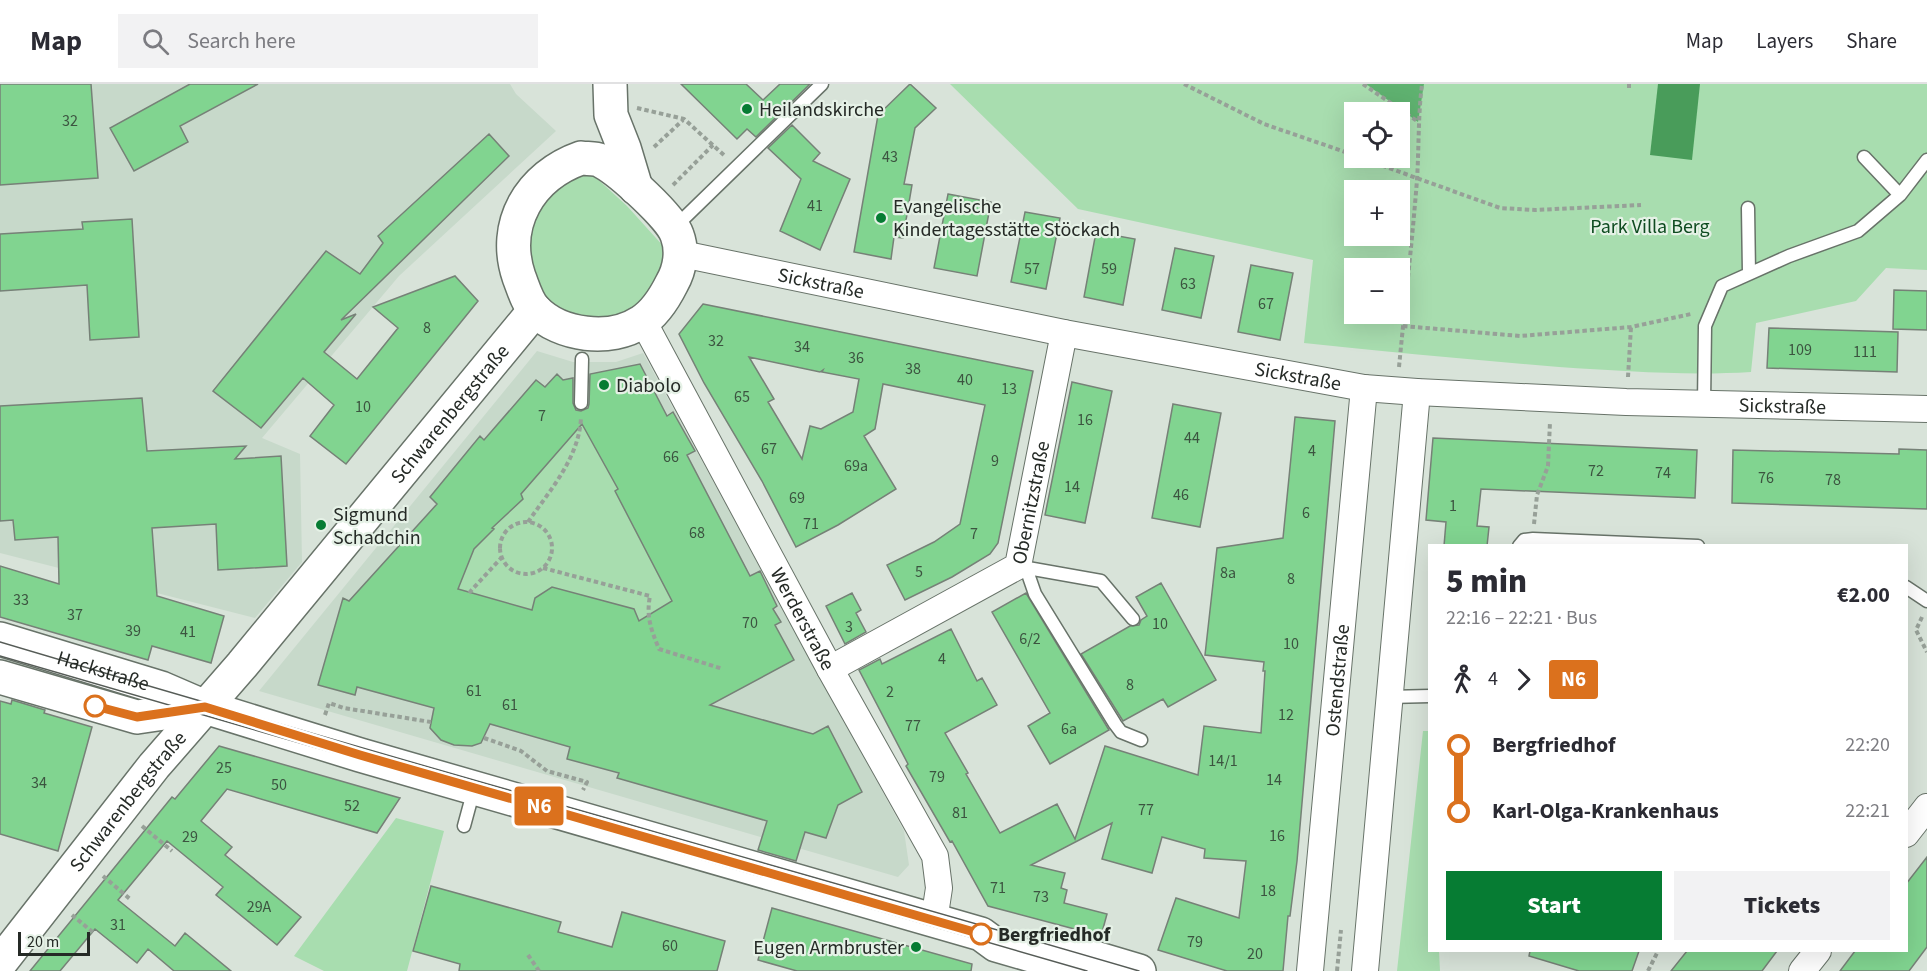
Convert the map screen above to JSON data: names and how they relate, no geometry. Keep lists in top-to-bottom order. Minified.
{"streets":{"main road":["Schwarenbergstraße","Hackstraße"],"street":["Sickstraße","Obernitzstraße","Werderstraße","Ostendstraße"]},"crossings":[["Sickstraße","Schwarenbergstraße"],["Sickstraße","Obernitzstraße"],["Sickstraße","Werderstraße"],["Sickstraße","Ostendstraße"],["Schwarenbergstraße","Werderstraße"],["Schwarenbergstraße","Hackstraße"],["Obernitzstraße","Werderstraße"],["Werderstraße","Hackstraße"]],"parks":["Park Villa Berg"],"places":["Heilandskirche","Evangelische Kindertagesstätte Stöckach","Diabolo","Sigmund Schadchin","Bergfriedhof","Eugen Armbruster"],"lines":["bus line N6"],"house_numbers":["32","43","41","57","59","63","67","8","32","34","109","111","36","38","40","13","65","10","7","16","44","67","4","66","9","69a","72","74","76","78","14","46","69","1","6","71","68","7","5","8a","8","33","37","70","10","3","39","41","6/2","10","4","8","61","2","61","12","77","6a","14/1","25","79","14","34","50","52","77","81","16","29","71","18","73","29A","31","79","60","20"],"scale_bar":"20 m","page":{"header":"Map","search":"Search here","nav":["Map","Layers","Share"],"on_map":"N6","map_buttons":["+","−"],"heading":["5 min","22:16 – 22:21 · Bus","€2.00"],"legs":["4","N6"],"list":[{"name":"Bergfriedhof","value":"22:20"},{"name":"Karl-Olga-Krankenhaus","value":"22:21"}],"buttons":["Start","Tickets"],"scale":"20 m"}}
